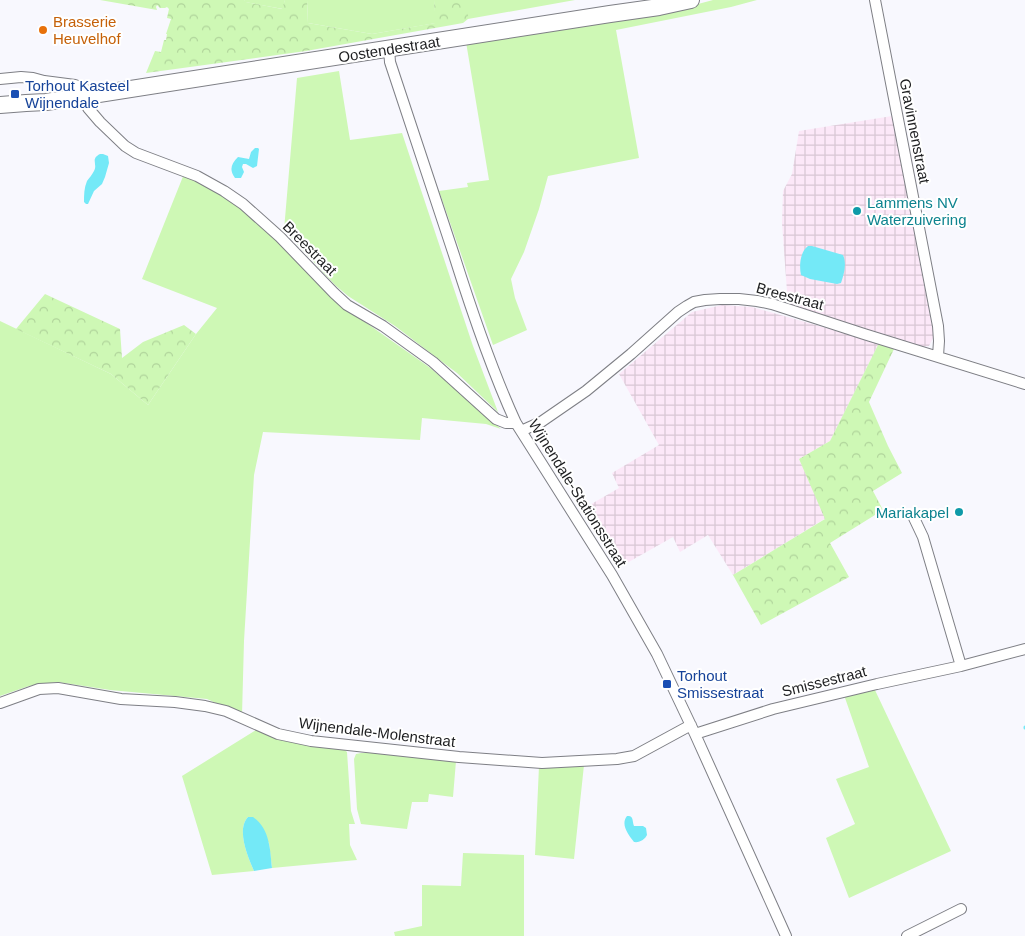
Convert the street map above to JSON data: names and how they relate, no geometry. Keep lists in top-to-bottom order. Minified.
{"streets":{"main road":["Oostendestraat"],"street":["Gravinnenstraat","Breestraat","Wijnendale-Stationsstraat","Smissestraat","Wijnendale-Molenstraat"]},"crossings":[["Oostendestraat","Breestraat"],["Oostendestraat","Wijnendale-Stationsstraat"],["Gravinnenstraat","Breestraat"],["Breestraat","Wijnendale-Stationsstraat"],["Wijnendale-Stationsstraat","Smissestraat"],["Wijnendale-Stationsstraat","Wijnendale-Molenstraat"],["Smissestraat","Wijnendale-Molenstraat"]],"places":{"other":["Brasserie Heuvelhof","Lammens NV Waterzuivering","Mariakapel"],"transit":["Torhout Kasteel Wijnendale","Torhout Smissestraat"]}}
